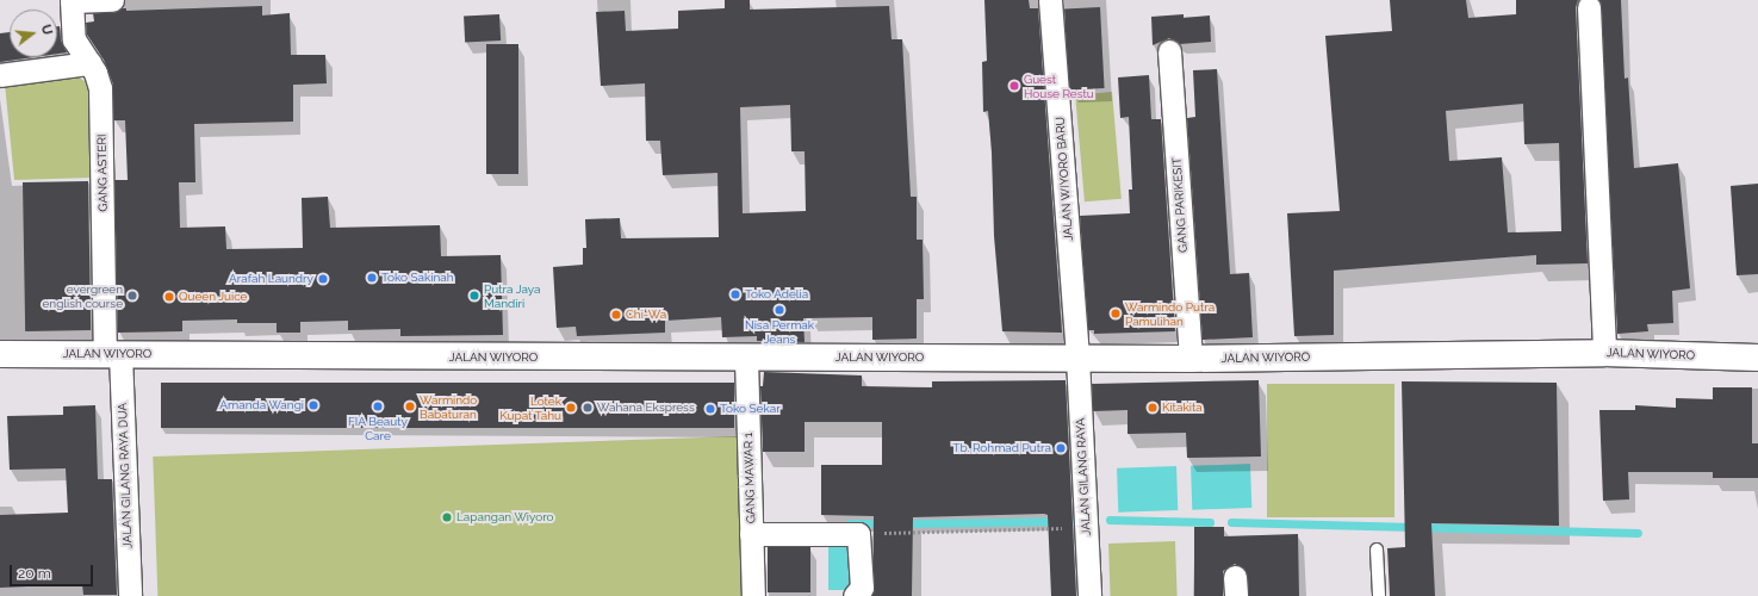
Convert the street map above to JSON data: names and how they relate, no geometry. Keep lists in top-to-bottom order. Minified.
{"streets":{"street":["GANG ASTERI","JALAN WIYORO BARU","GANG PARIKESIT","JALAN WIYORO","JALAN GILANG RAYA DUA","JALAN GILANG RAYA","GANG MAWAR 1"]},"crossings":[["GANG ASTERI","JALAN WIYORO"],["GANG ASTERI","JALAN GILANG RAYA DUA"],["JALAN WIYORO BARU","JALAN WIYORO"],["JALAN WIYORO BARU","JALAN GILANG RAYA"],["GANG PARIKESIT","JALAN WIYORO"],["JALAN WIYORO","JALAN GILANG RAYA DUA"],["JALAN WIYORO","JALAN GILANG RAYA"],["JALAN WIYORO","GANG MAWAR 1"]],"places":["Guest House Restu","Toko Sakinah","Arafah Laundry","Toko Adelia","evergreen english course","Putra Jaya Mandiri","Queen Juice","Nisa Permak Jeans","Warmindo Putra Pamulihan","Chi-Wa","Amanda Wangi","FIA Beauty Care","Warmindo Babaturan","Lotek Kupat Tahu","Wahana Ekspress","Kitakita","Toko Sekar","Tb. Rohmad Putra","Lapangan Wiyoro"],"scale_bar":"20 m","north":"right"}
